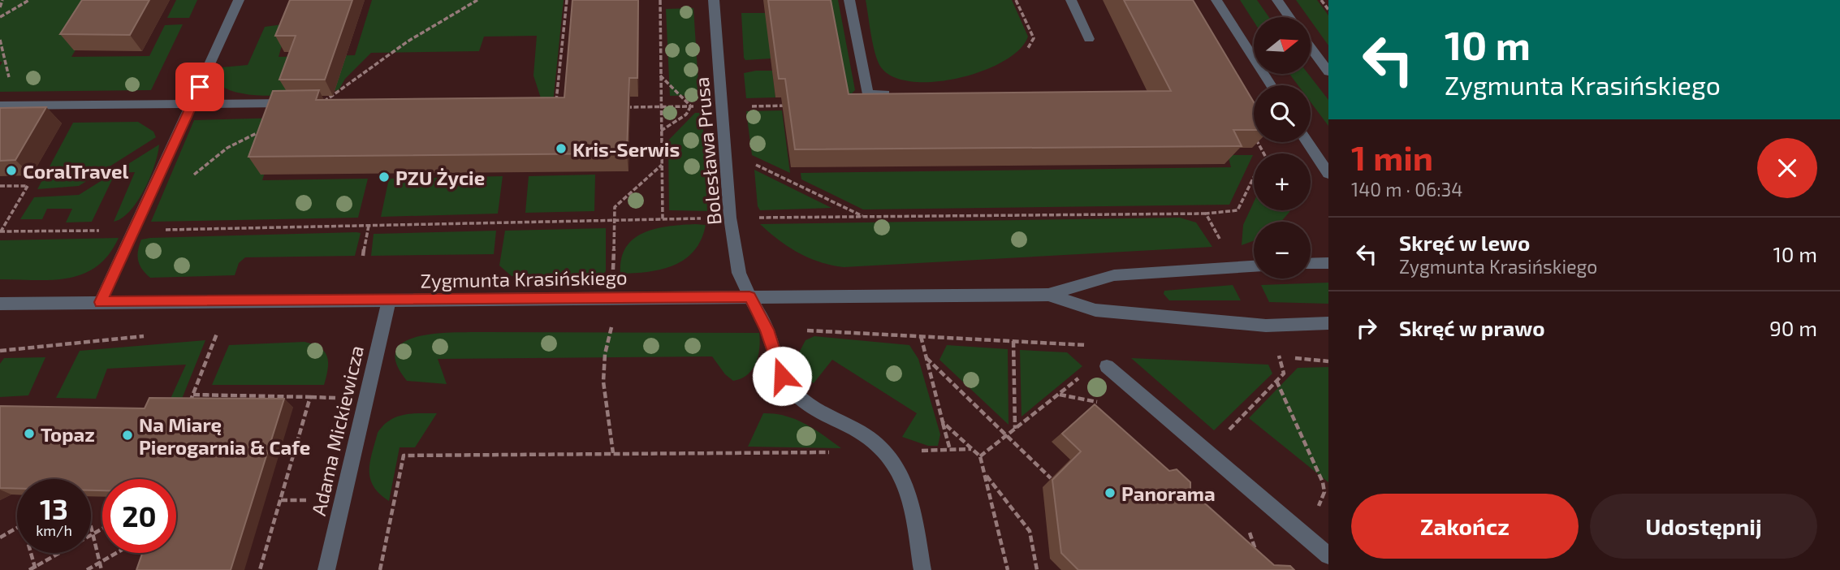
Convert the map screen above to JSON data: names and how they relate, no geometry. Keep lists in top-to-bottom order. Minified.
{"streets":{"street":["Bolesława Prusa","Zygmunta Krasińskiego","Adama Mickiewicza"]},"crossings":[["Bolesława Prusa","Zygmunta Krasińskiego"],["Zygmunta Krasińskiego","Adama Mickiewicza"]],"places":["Kris-Serwis","CoralTravel","PZU Życie","Topaz","Na Miarę Pierogarnia & Cafe","Panorama"],"north":"right","page":{"turn":["10 m","Zygmunta Krasińskiego"],"map_buttons":["+","−"],"heading":["1 min","140 m · 06:34"],"list":[{"name":"Skręć w lewo","note":"Zygmunta Krasińskiego","value":"10 m"},{"name":"Skręć w prawo","value":"90 m"}],"speed":"13 km/h","limit":"20","buttons":["Zakończ","Udostępnij"]}}
